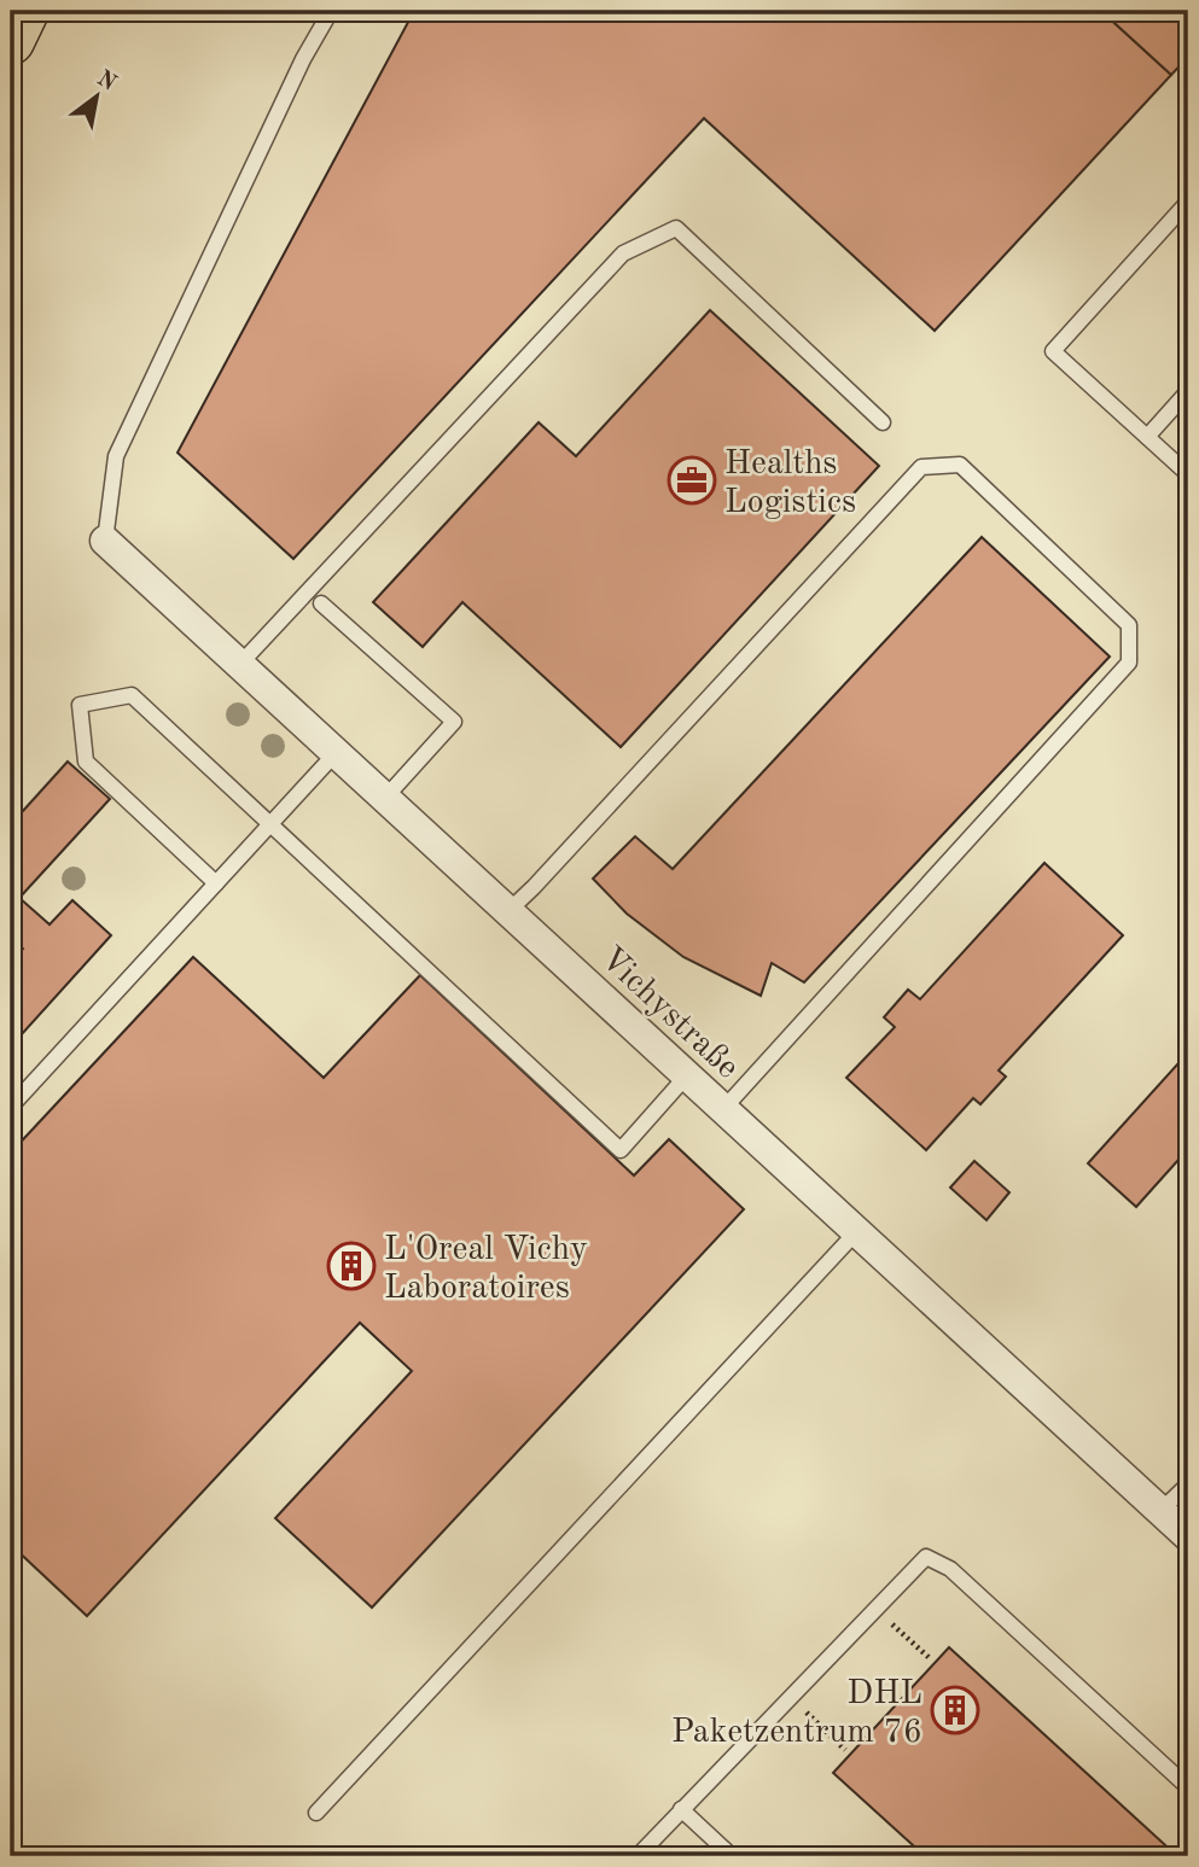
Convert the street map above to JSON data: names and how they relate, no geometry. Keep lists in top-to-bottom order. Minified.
{"streets":{"street":["Vichystraße"]},"places":{"office":["Healths Logistics"],"building":["L'Oreal Vichy Laboratoires","DHL Paketzentrum 76"]},"north":"top right"}
